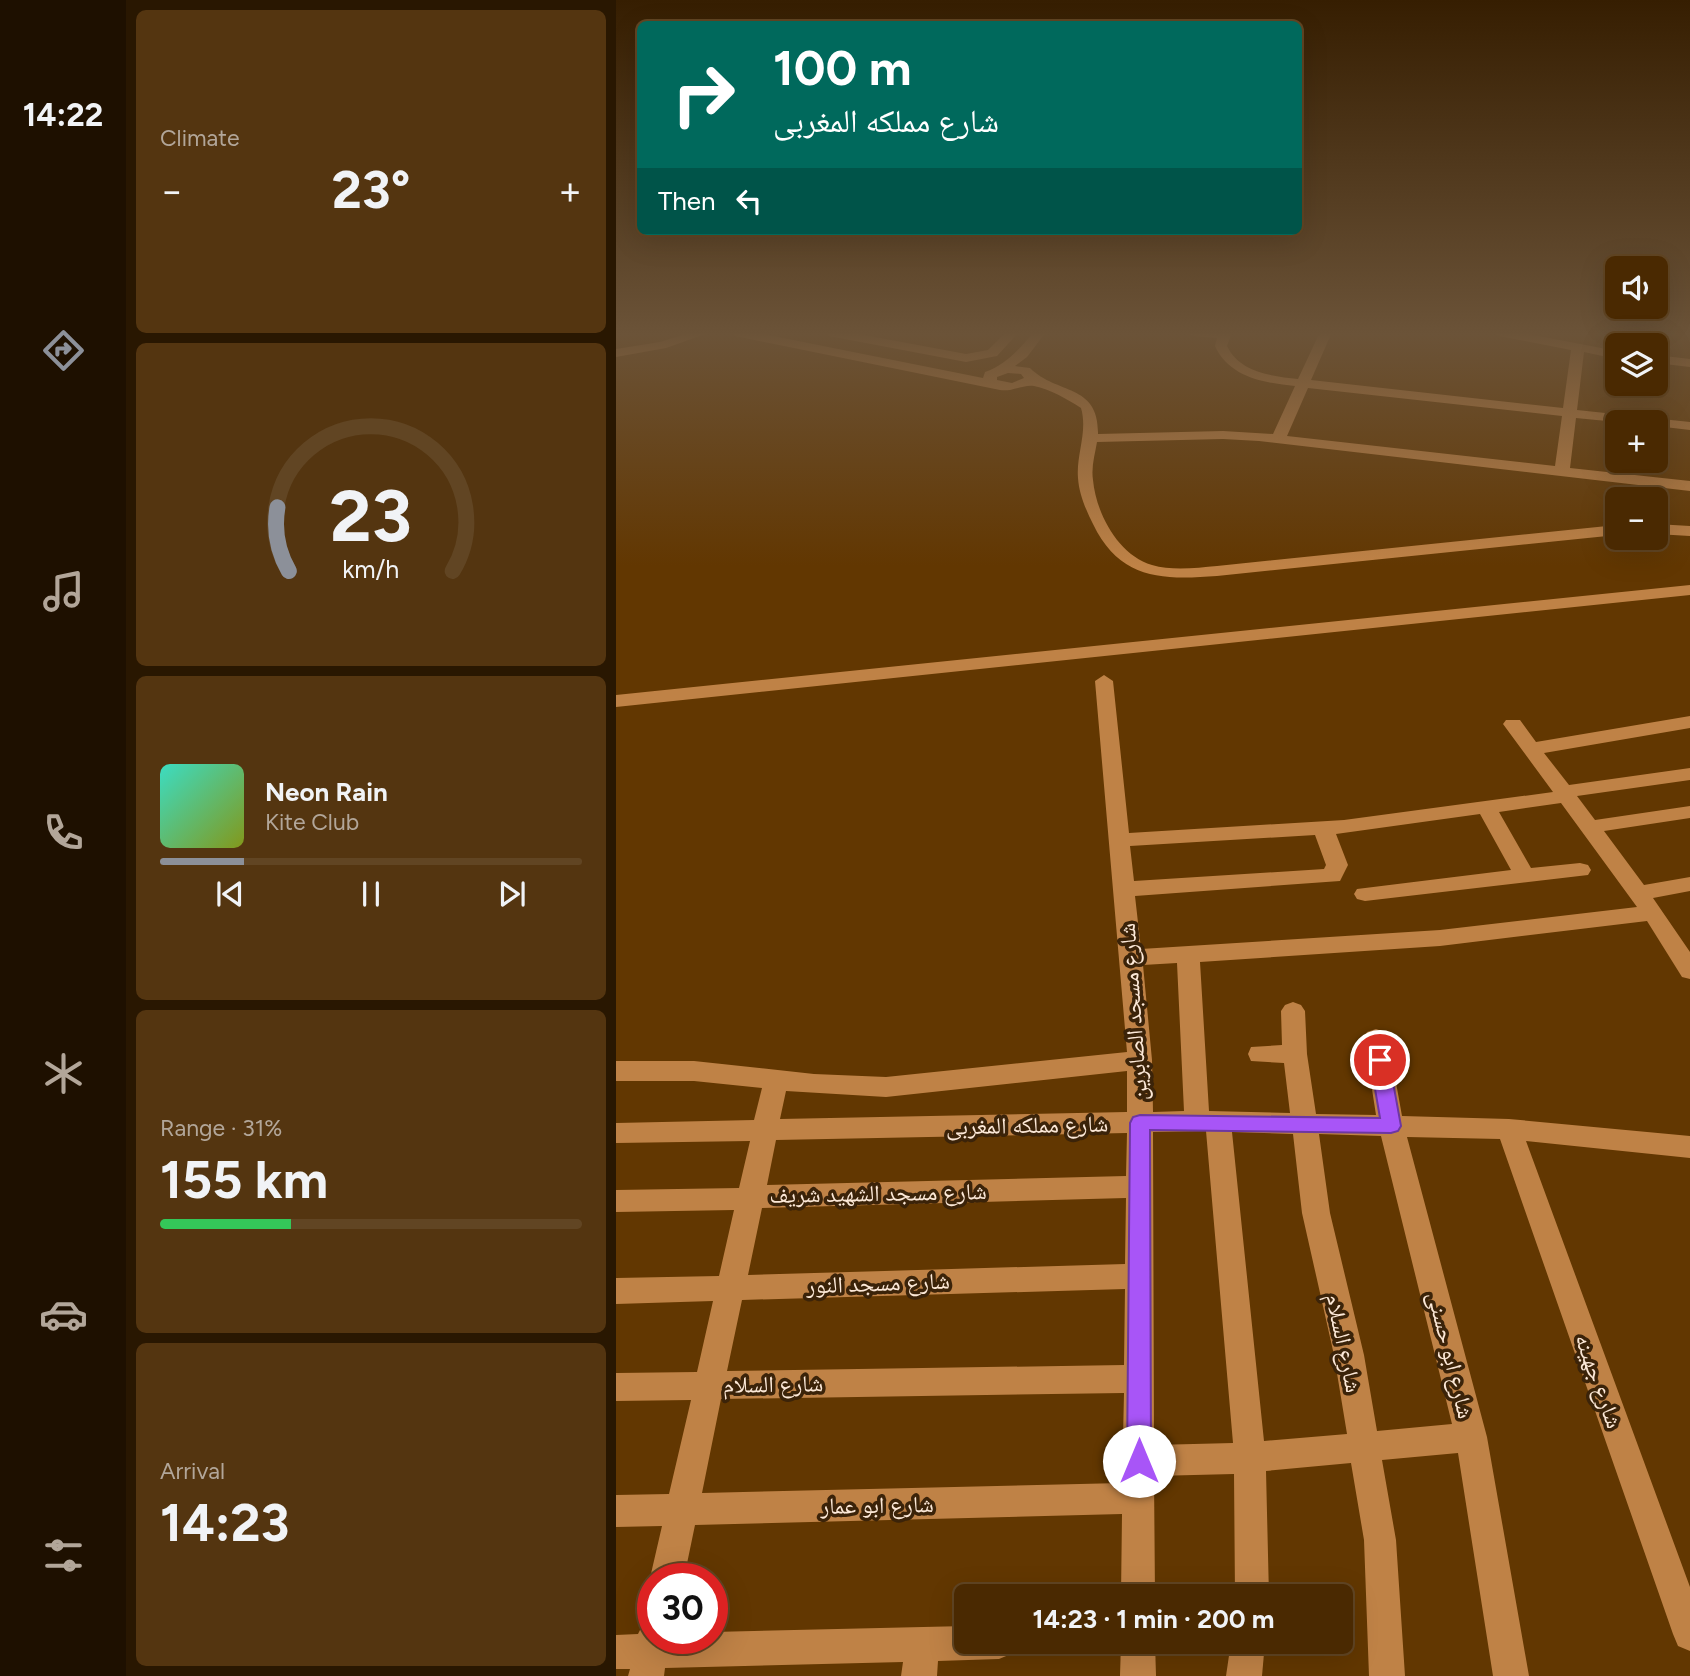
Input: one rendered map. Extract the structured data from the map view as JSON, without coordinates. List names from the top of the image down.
{
  "streets": {
    "street": [
      "شارع مسجد الصابرين",
      "شارع مملكه المغربى",
      "شارع مسجد الشهيد شريف",
      "شارع مسجد النور",
      "شارع السلام",
      "شارع ابو حسنى",
      "شارع جهينه",
      "شارع ابو عمار"
    ]
  },
  "crossings": [
    ["شارع مسجد الصابرين", "شارع مملكه المغربى"],
    ["شارع مسجد الصابرين", "شارع مسجد الشهيد شريف"],
    ["شارع مسجد الصابرين", "شارع مسجد النور"],
    ["شارع مسجد الصابرين", "شارع السلام"],
    ["شارع مسجد الصابرين", "شارع ابو عمار"],
    ["شارع مملكه المغربى", "شارع السلام"],
    ["شارع مملكه المغربى", "شارع ابو حسنى"],
    ["شارع مملكه المغربى", "شارع جهينه"]
  ],
  "page": {
    "tabs": "14:22",
    "tile": [
      "Climate",
      ["Range · 31%", "155 km"],
      ["Arrival", "14:23"]
    ],
    "turn": ["100 m", "شارع مملكه المغربى"],
    "heat": ["−", "23°", "+"],
    "then": "Then",
    "map_buttons": ["+", "−"],
    "song": ["Neon Rain", "Kite Club"],
    "limit": "30",
    "trip": "14:23 · 1 min · 200 m",
    "gauge": ["23", "km/h"]
  }
}
